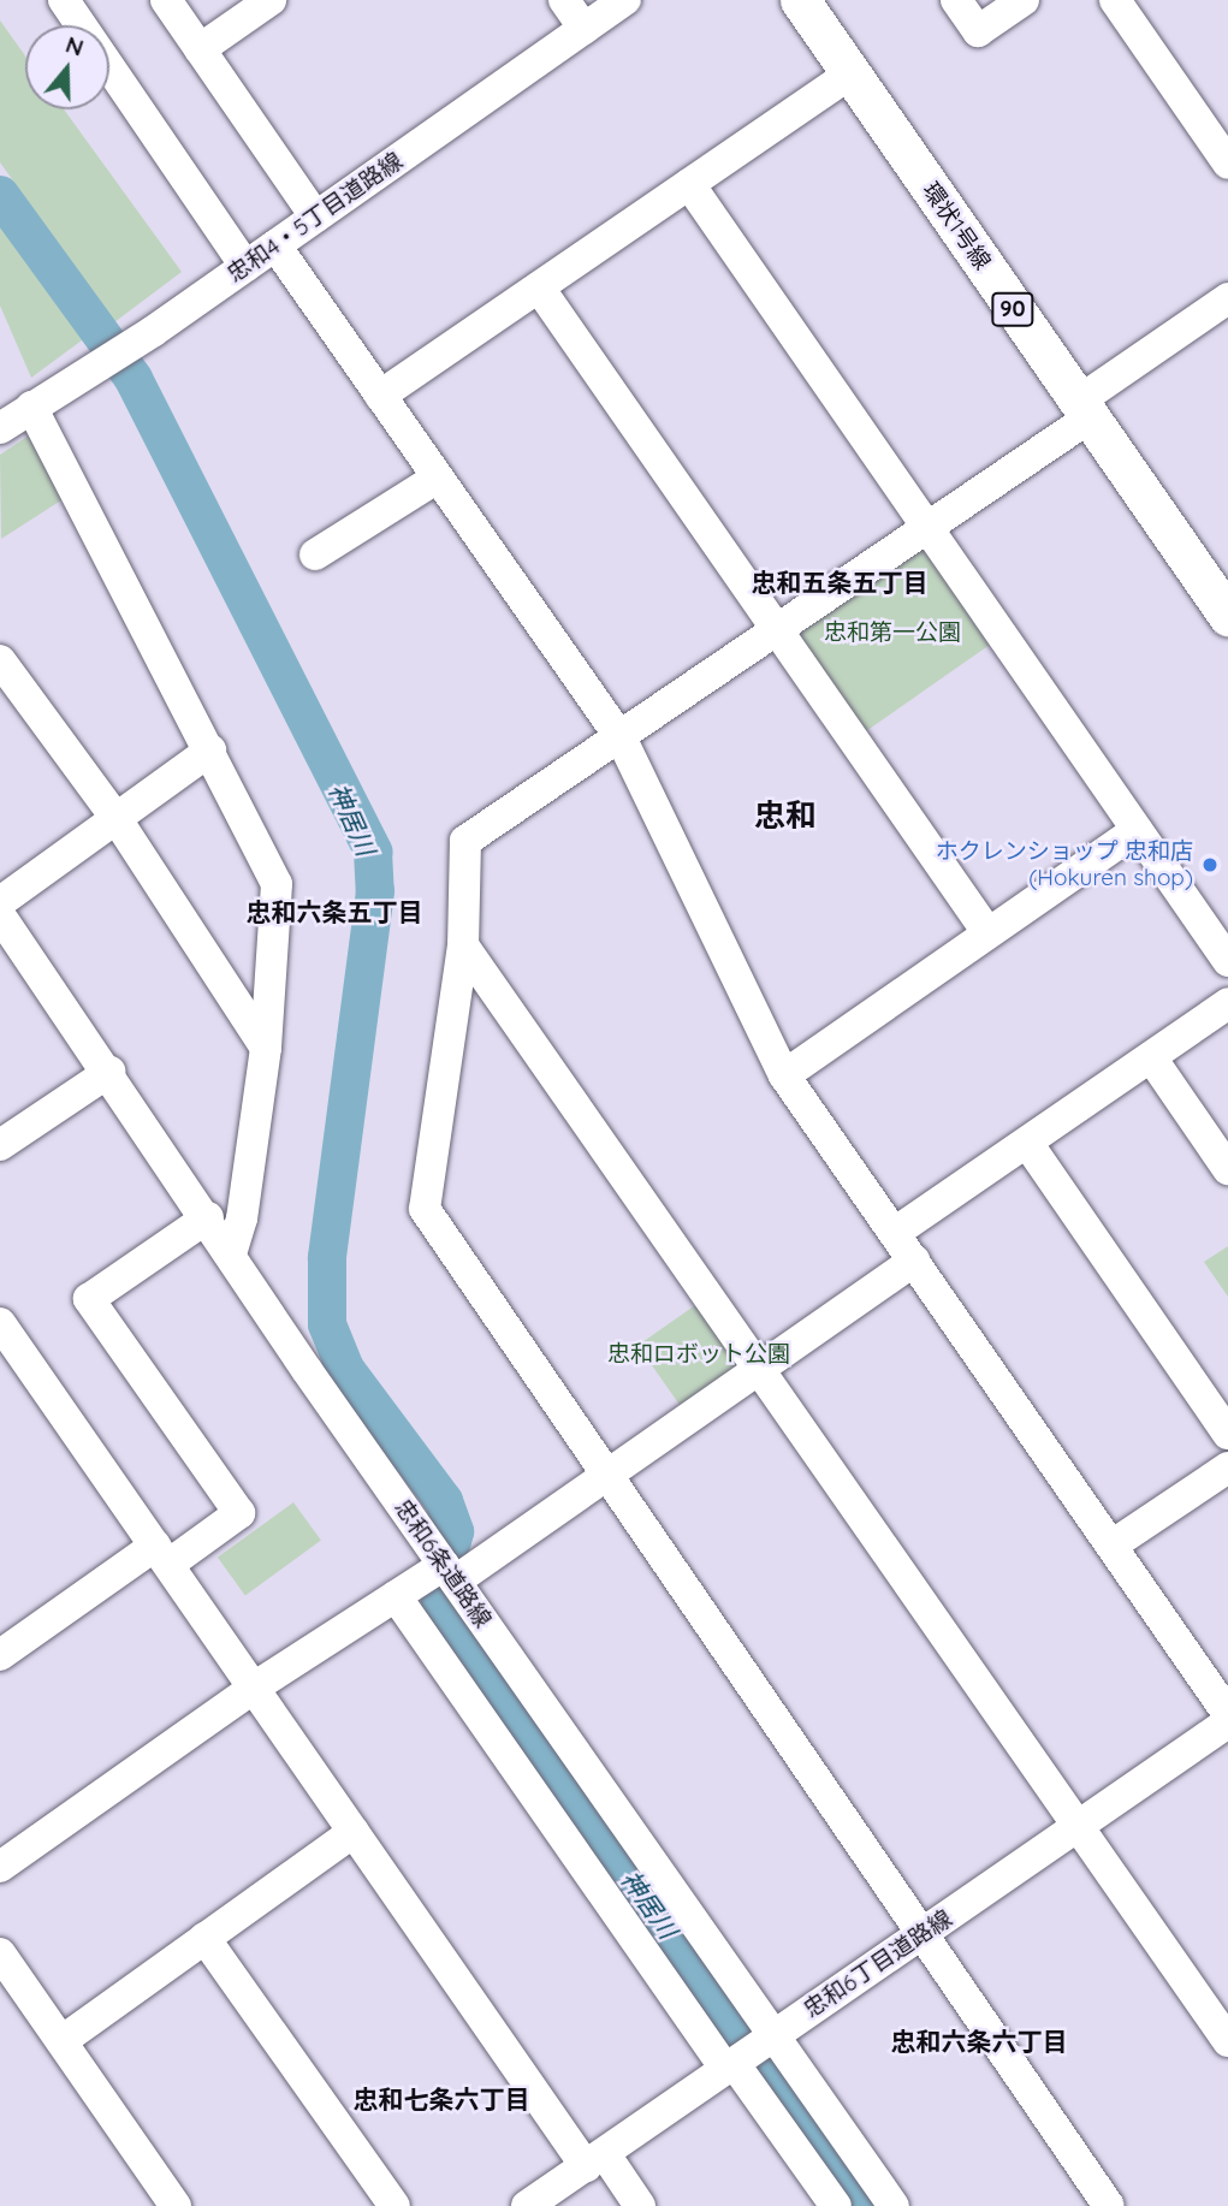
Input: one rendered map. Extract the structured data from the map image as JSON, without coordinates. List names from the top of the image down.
{
  "streets": {
    "main road": ["環状1号線", "90"],
    "street": ["忠和4・5丁目道路線", "忠和6条道路線", "忠和6丁目道路線"]
  },
  "crossings": [
    ["忠和6条道路線", "忠和6丁目道路線"]
  ],
  "districts": [
    "忠和五条五丁目",
    "忠和",
    "忠和六条五丁目",
    "忠和六条六丁目",
    "忠和七条六丁目"
  ],
  "water": ["神居川"],
  "parks": ["忠和第一公園", "忠和ロボット公園"],
  "places": ["ホクレンショップ 忠和店 (Hokuren shop)"],
  "north": "top"
}
